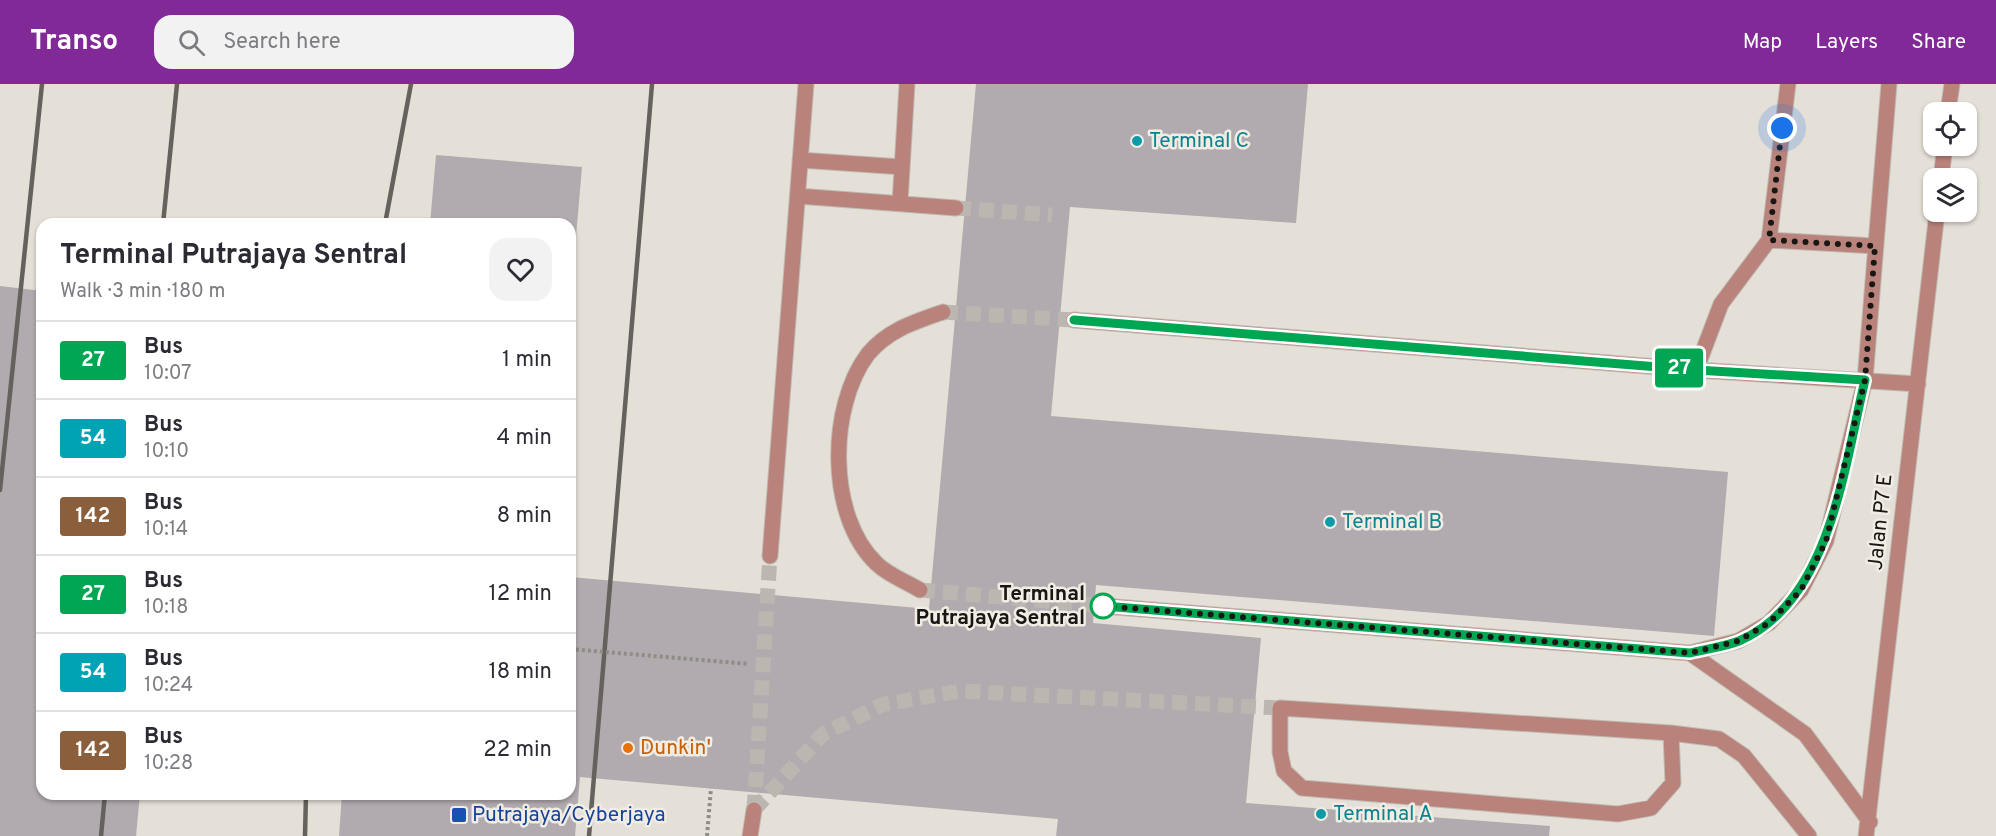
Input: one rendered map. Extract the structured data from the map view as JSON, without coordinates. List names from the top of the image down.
{
  "streets": {
    "street": ["Jalan P7 E"]
  },
  "places": {
    "other": [
      "Terminal C",
      "Terminal B",
      "Terminal Putrajaya Sentral",
      "Dunkin'",
      "Terminal A"
    ],
    "transit": ["Putrajaya/Cyberjaya"]
  },
  "lines": ["bus line 27"],
  "page": {
    "header": "Transo",
    "search": "Search here",
    "nav": ["Map", "Layers", "Share"],
    "on_map": "27",
    "heading": ["Terminal Putrajaya Sentral", "Walk · 3 min · 180 m"],
    "list": [
      {
        "mark": "27",
        "name": "Bus",
        "note": "10:07",
        "value": "1 min"
      },
      {
        "mark": "54",
        "name": "Bus",
        "note": "10:10",
        "value": "4 min"
      },
      {
        "mark": "142",
        "name": "Bus",
        "note": "10:14",
        "value": "8 min"
      },
      {
        "mark": "27",
        "name": "Bus",
        "note": "10:18",
        "value": "12 min"
      },
      {
        "mark": "54",
        "name": "Bus",
        "note": "10:24",
        "value": "18 min"
      },
      {
        "mark": "142",
        "name": "Bus",
        "note": "10:28",
        "value": "22 min"
      }
    ]
  }
}
